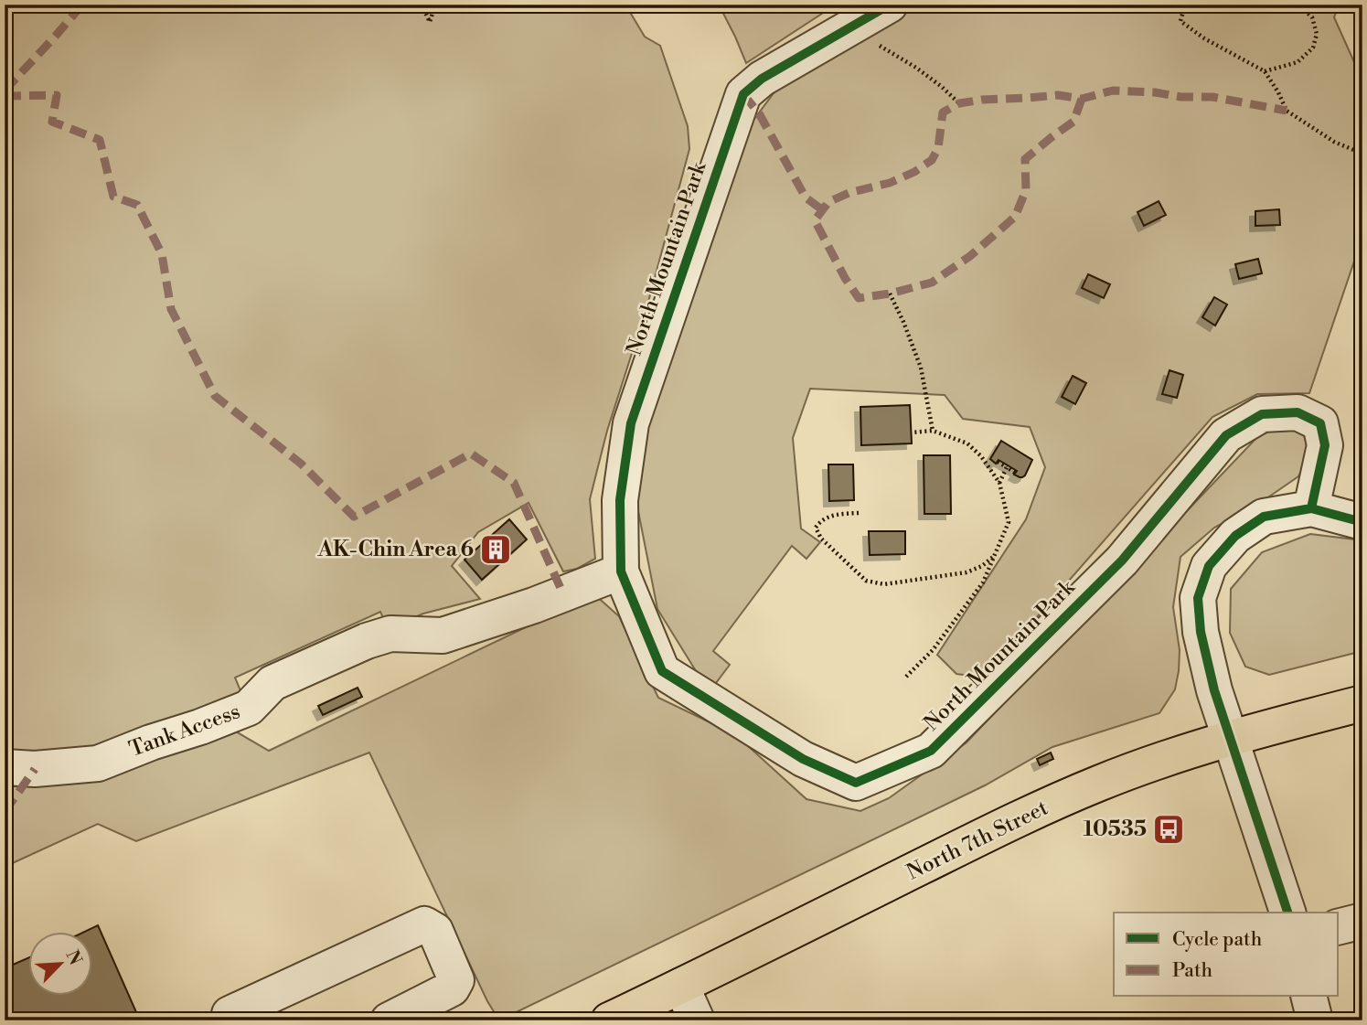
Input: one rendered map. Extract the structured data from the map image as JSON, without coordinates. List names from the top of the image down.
{
  "streets": {
    "main road": ["North 7th Street"],
    "street": ["North Mountain Park", "Tank Access"]
  },
  "crossings": [
    ["North Mountain Park", "Tank Access"]
  ],
  "places": {
    "building": ["AK-Chin Area 6"],
    "bus stop": ["10535"]
  },
  "legend": ["Cycle path", "Path"],
  "north": "top right"
}
